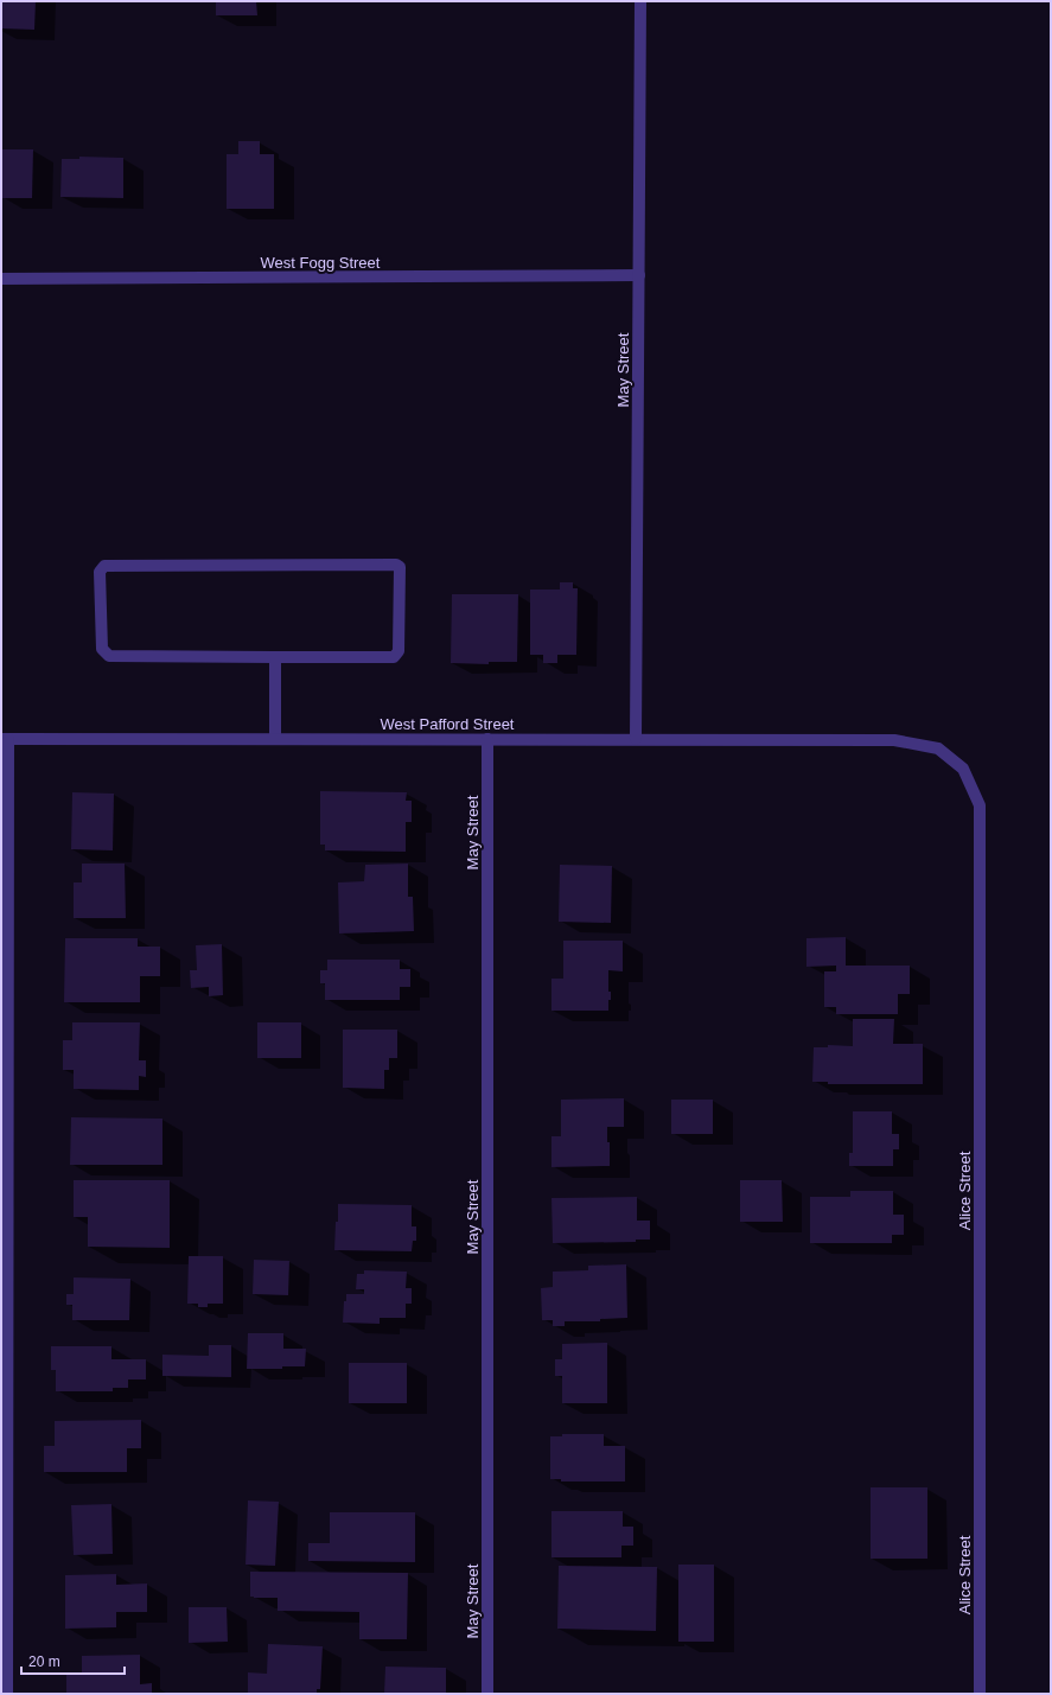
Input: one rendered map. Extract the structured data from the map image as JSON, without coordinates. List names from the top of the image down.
{
  "streets": {
    "street": [
      "West Fogg Street",
      "May Street",
      "West Pafford Street",
      "Alice Street"
    ]
  },
  "crossings": [
    ["West Fogg Street", "May Street"],
    ["May Street", "West Pafford Street"],
    ["West Pafford Street", "Alice Street"]
  ],
  "scale_bar": "20 m"
}
